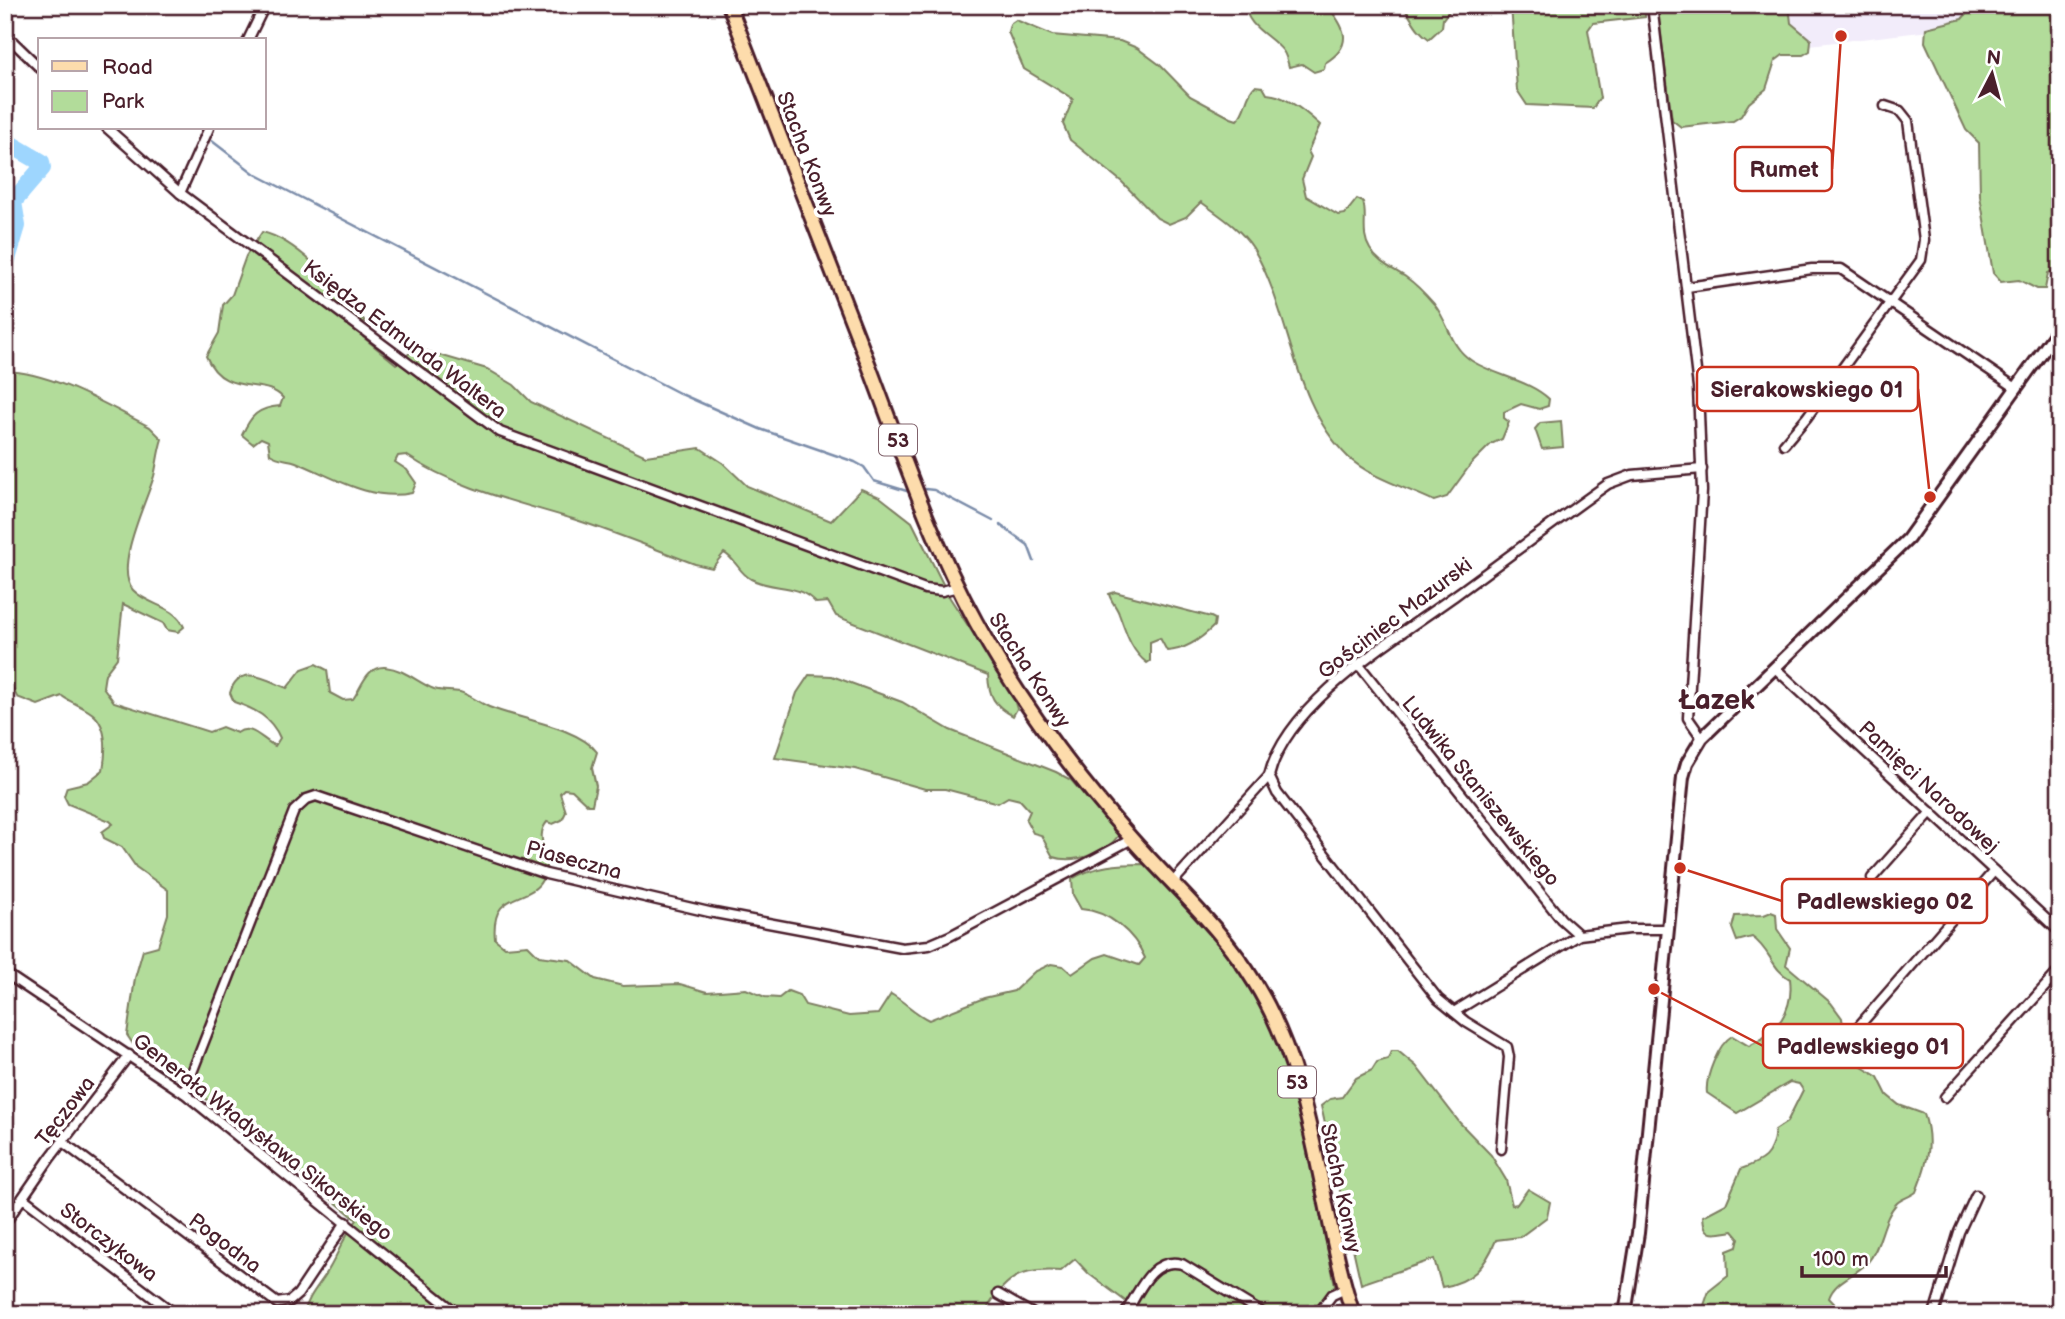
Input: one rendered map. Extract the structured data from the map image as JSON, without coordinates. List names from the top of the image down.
{
  "streets": {
    "main road": ["Stacha Konwy", "53"],
    "street": [
      "Księdza Edmunda Waltera",
      "Gościniec Mazurski",
      "Pamięci Narodowej",
      "Ludwika Staniszewskiego",
      "Piaseczna",
      "Tęczowa",
      "Generała Władysława Sikorskiego",
      "Storczykowa",
      "Pogodna"
    ]
  },
  "crossings": [
    ["Stacha Konwy", "Księdza Edmunda Waltera"],
    ["Stacha Konwy", "Gościniec Mazurski"],
    ["Stacha Konwy", "Piaseczna"],
    ["Gościniec Mazurski", "Ludwika Staniszewskiego"],
    ["Piaseczna", "Generała Władysława Sikorskiego"],
    ["Tęczowa", "Generała Władysława Sikorskiego"],
    ["Tęczowa", "Storczykowa"],
    ["Tęczowa", "Pogodna"],
    ["Generała Władysława Sikorskiego", "Pogodna"]
  ],
  "districts": ["Łazek"],
  "places": [
    "Rumet",
    "Sierakowskiego 01",
    "Padlewskiego 02",
    "Padlewskiego 01"
  ],
  "legend": ["Road", "Park"],
  "scale_bar": "100 m",
  "north": "top"
}
